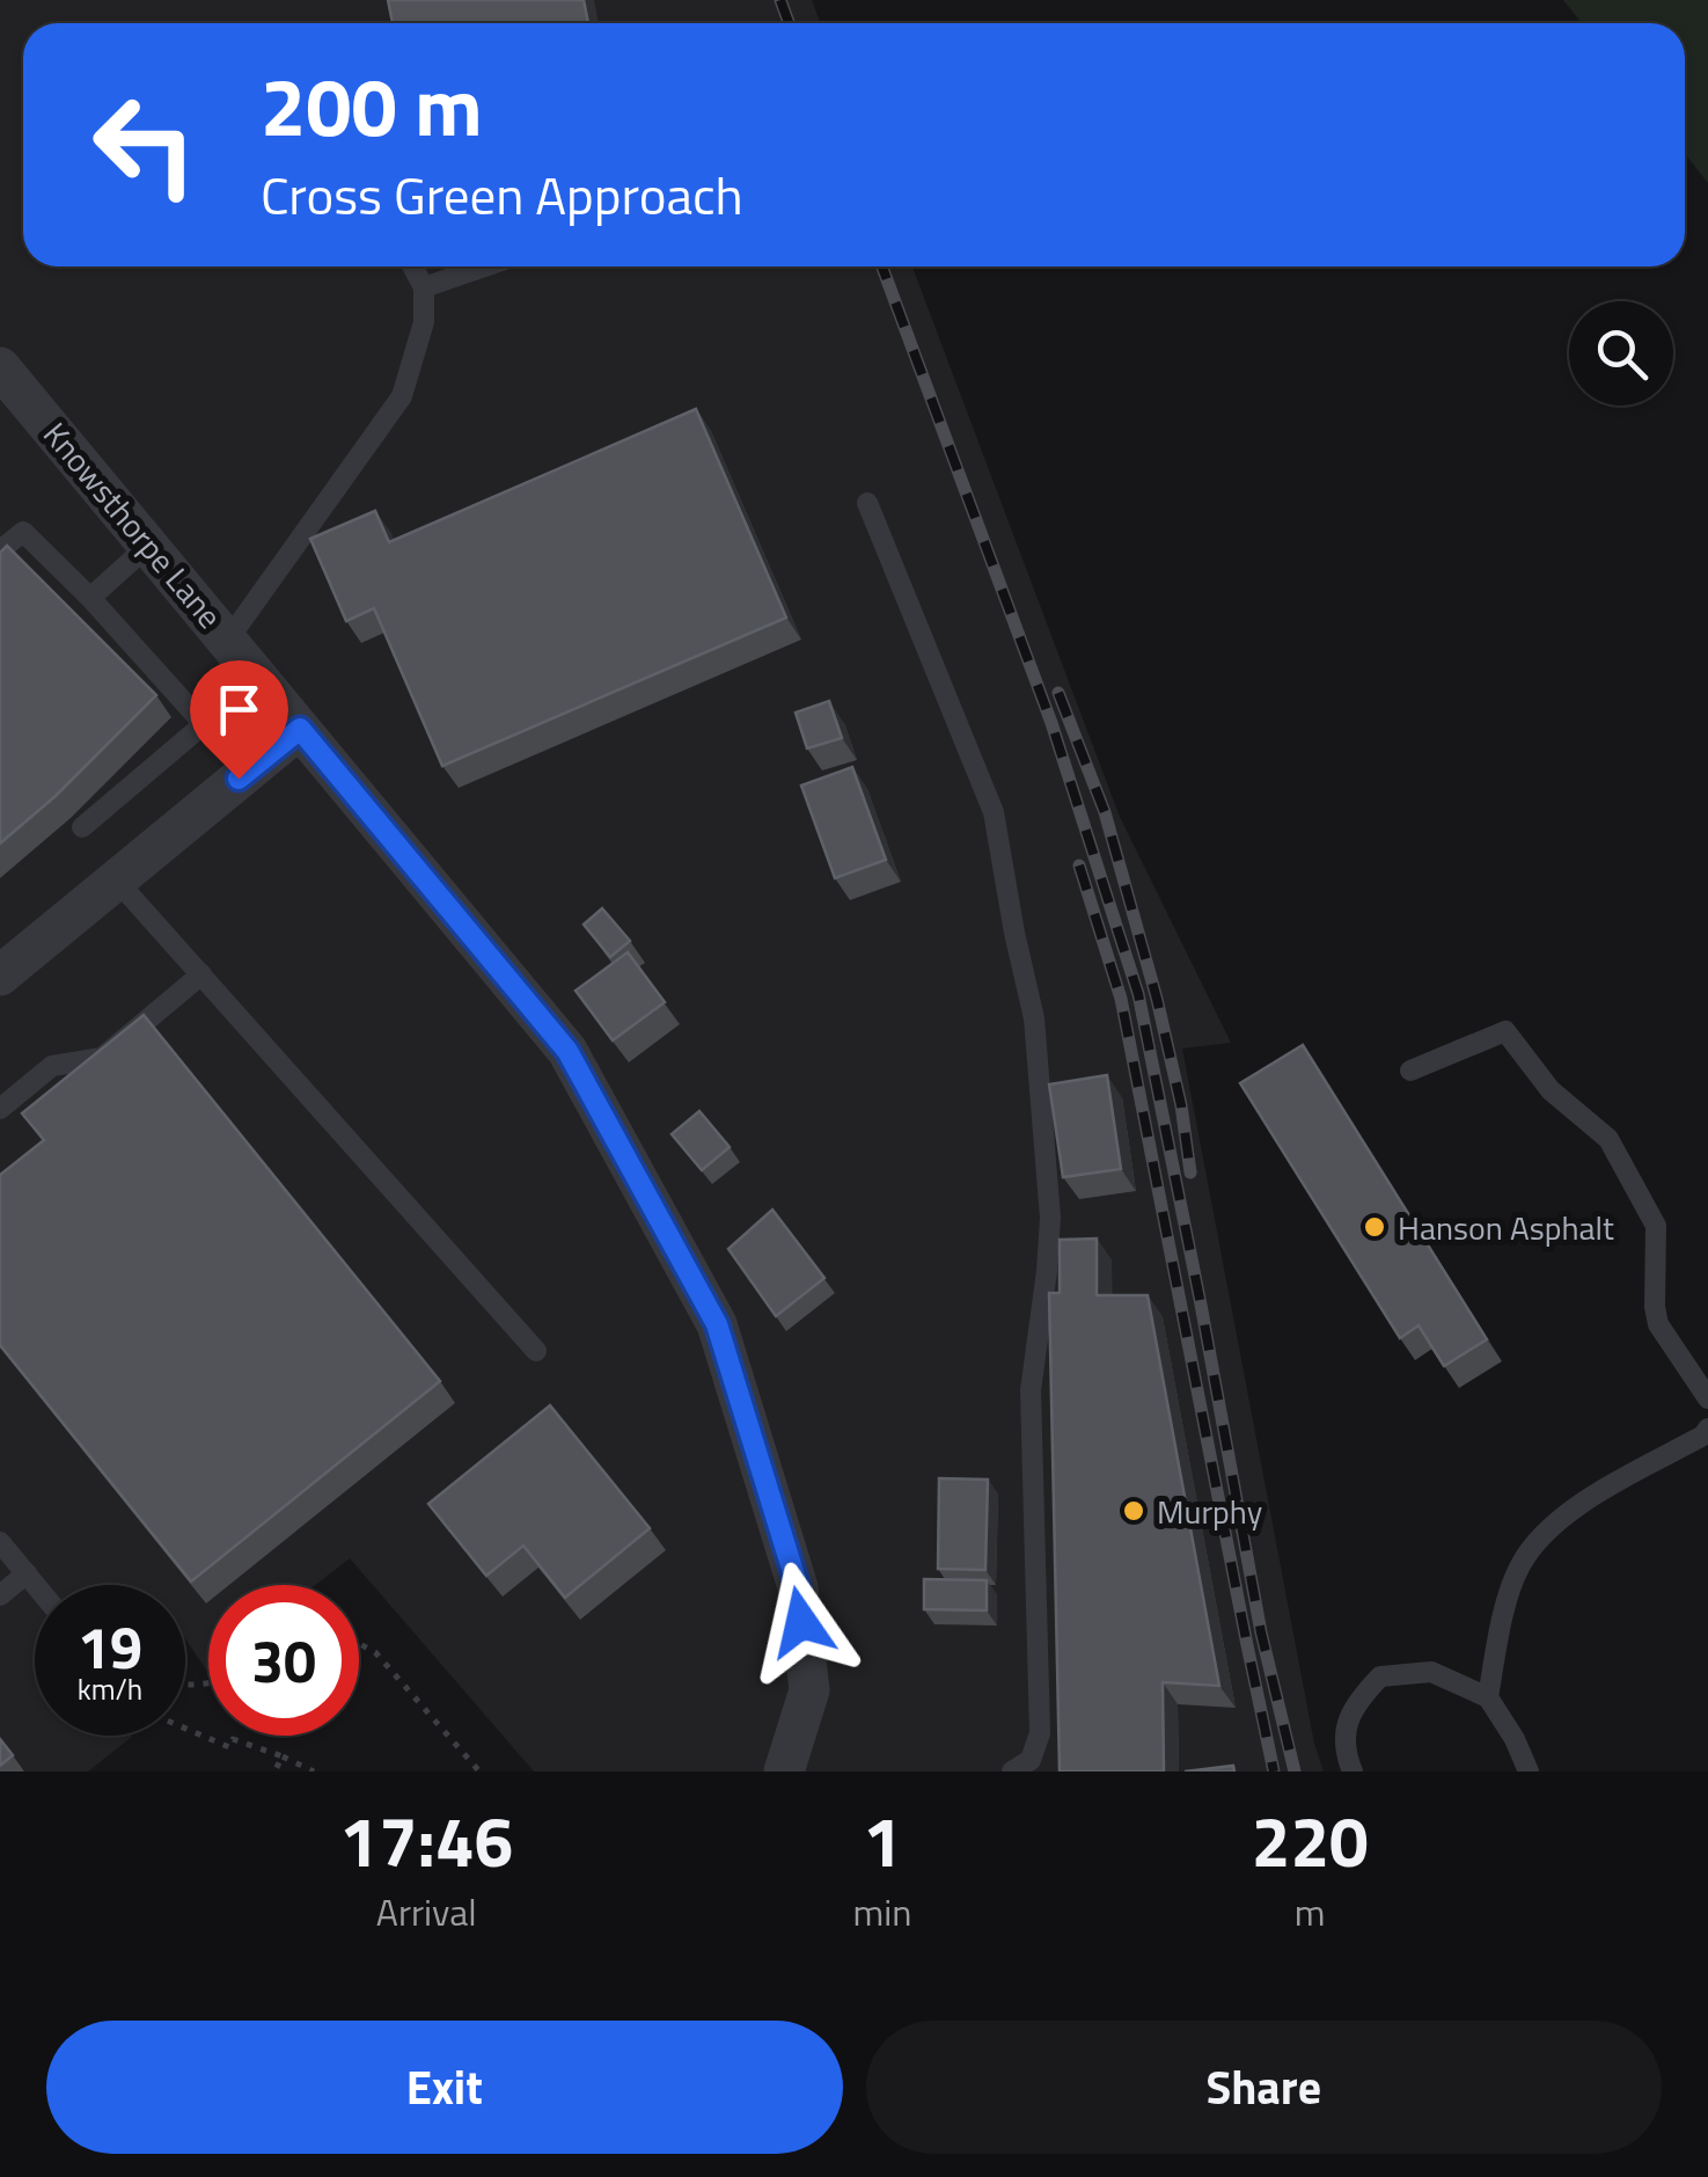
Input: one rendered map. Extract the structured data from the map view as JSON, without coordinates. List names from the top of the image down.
{
  "streets": {
    "street": ["Knowsthorpe Lane"]
  },
  "places": ["Hanson Asphalt", "Murphy"],
  "page": {
    "turn": ["200 m", "Cross Green Approach"],
    "speed": "19 km/h",
    "limit": "30",
    "eta": [
      "17:46",
      "Arrival",
      "1",
      "min",
      "220",
      "m"
    ],
    "buttons": ["Exit", "Share"]
  }
}
